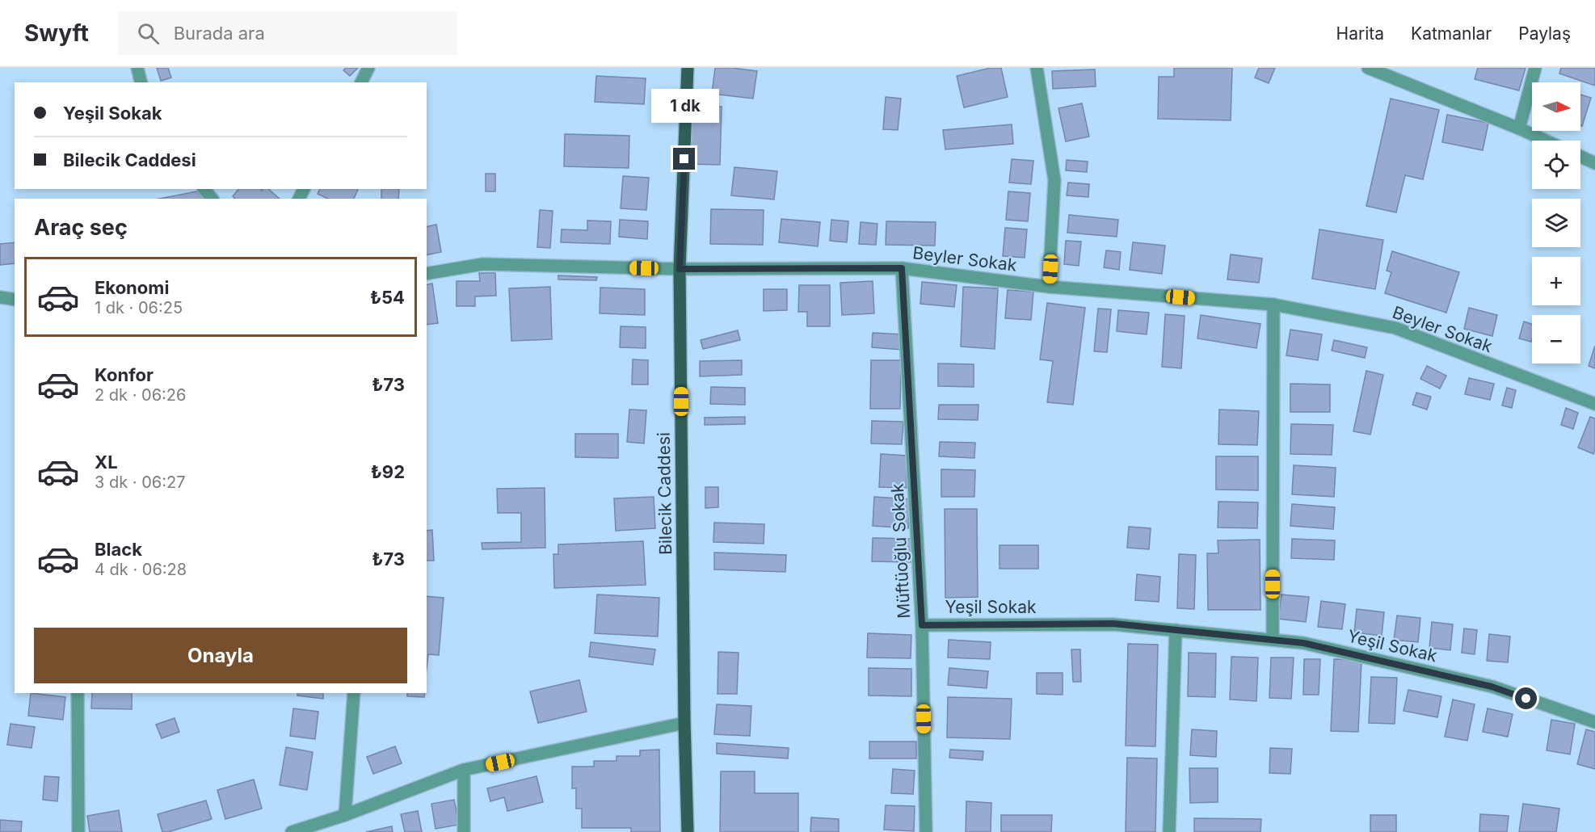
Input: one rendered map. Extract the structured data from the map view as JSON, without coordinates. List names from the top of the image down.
{
  "streets": {
    "main road": ["Bilecik Caddesi"],
    "street": ["Beyler Sokak", "Müftüoğlu Sokak", "Yeşil Sokak"]
  },
  "crossings": [
    ["Beyler Sokak", "Bilecik Caddesi"],
    ["Beyler Sokak", "Müftüoğlu Sokak"],
    ["Müftüoğlu Sokak", "Yeşil Sokak"]
  ],
  "north": "right",
  "page": {
    "header": "Swyft",
    "search": "Burada ara",
    "nav": ["Harita", "Katmanlar", "Paylaş"],
    "map_buttons": ["+", "−"],
    "banner": ["Yeşil Sokak", "Bilecik Caddesi"],
    "bubble": "1 dk",
    "heading": "Araç seç",
    "list": [
      {
        "name": "Ekonomi",
        "note": "1 dk · 06:25",
        "value": "₺54"
      },
      {
        "name": "Konfor",
        "note": "2 dk · 06:26",
        "value": "₺73"
      },
      {
        "name": "XL",
        "note": "3 dk · 06:27",
        "value": "₺92"
      },
      {
        "name": "Black",
        "note": "4 dk · 06:28",
        "value": "₺73"
      }
    ],
    "buttons": "Onayla"
  }
}
